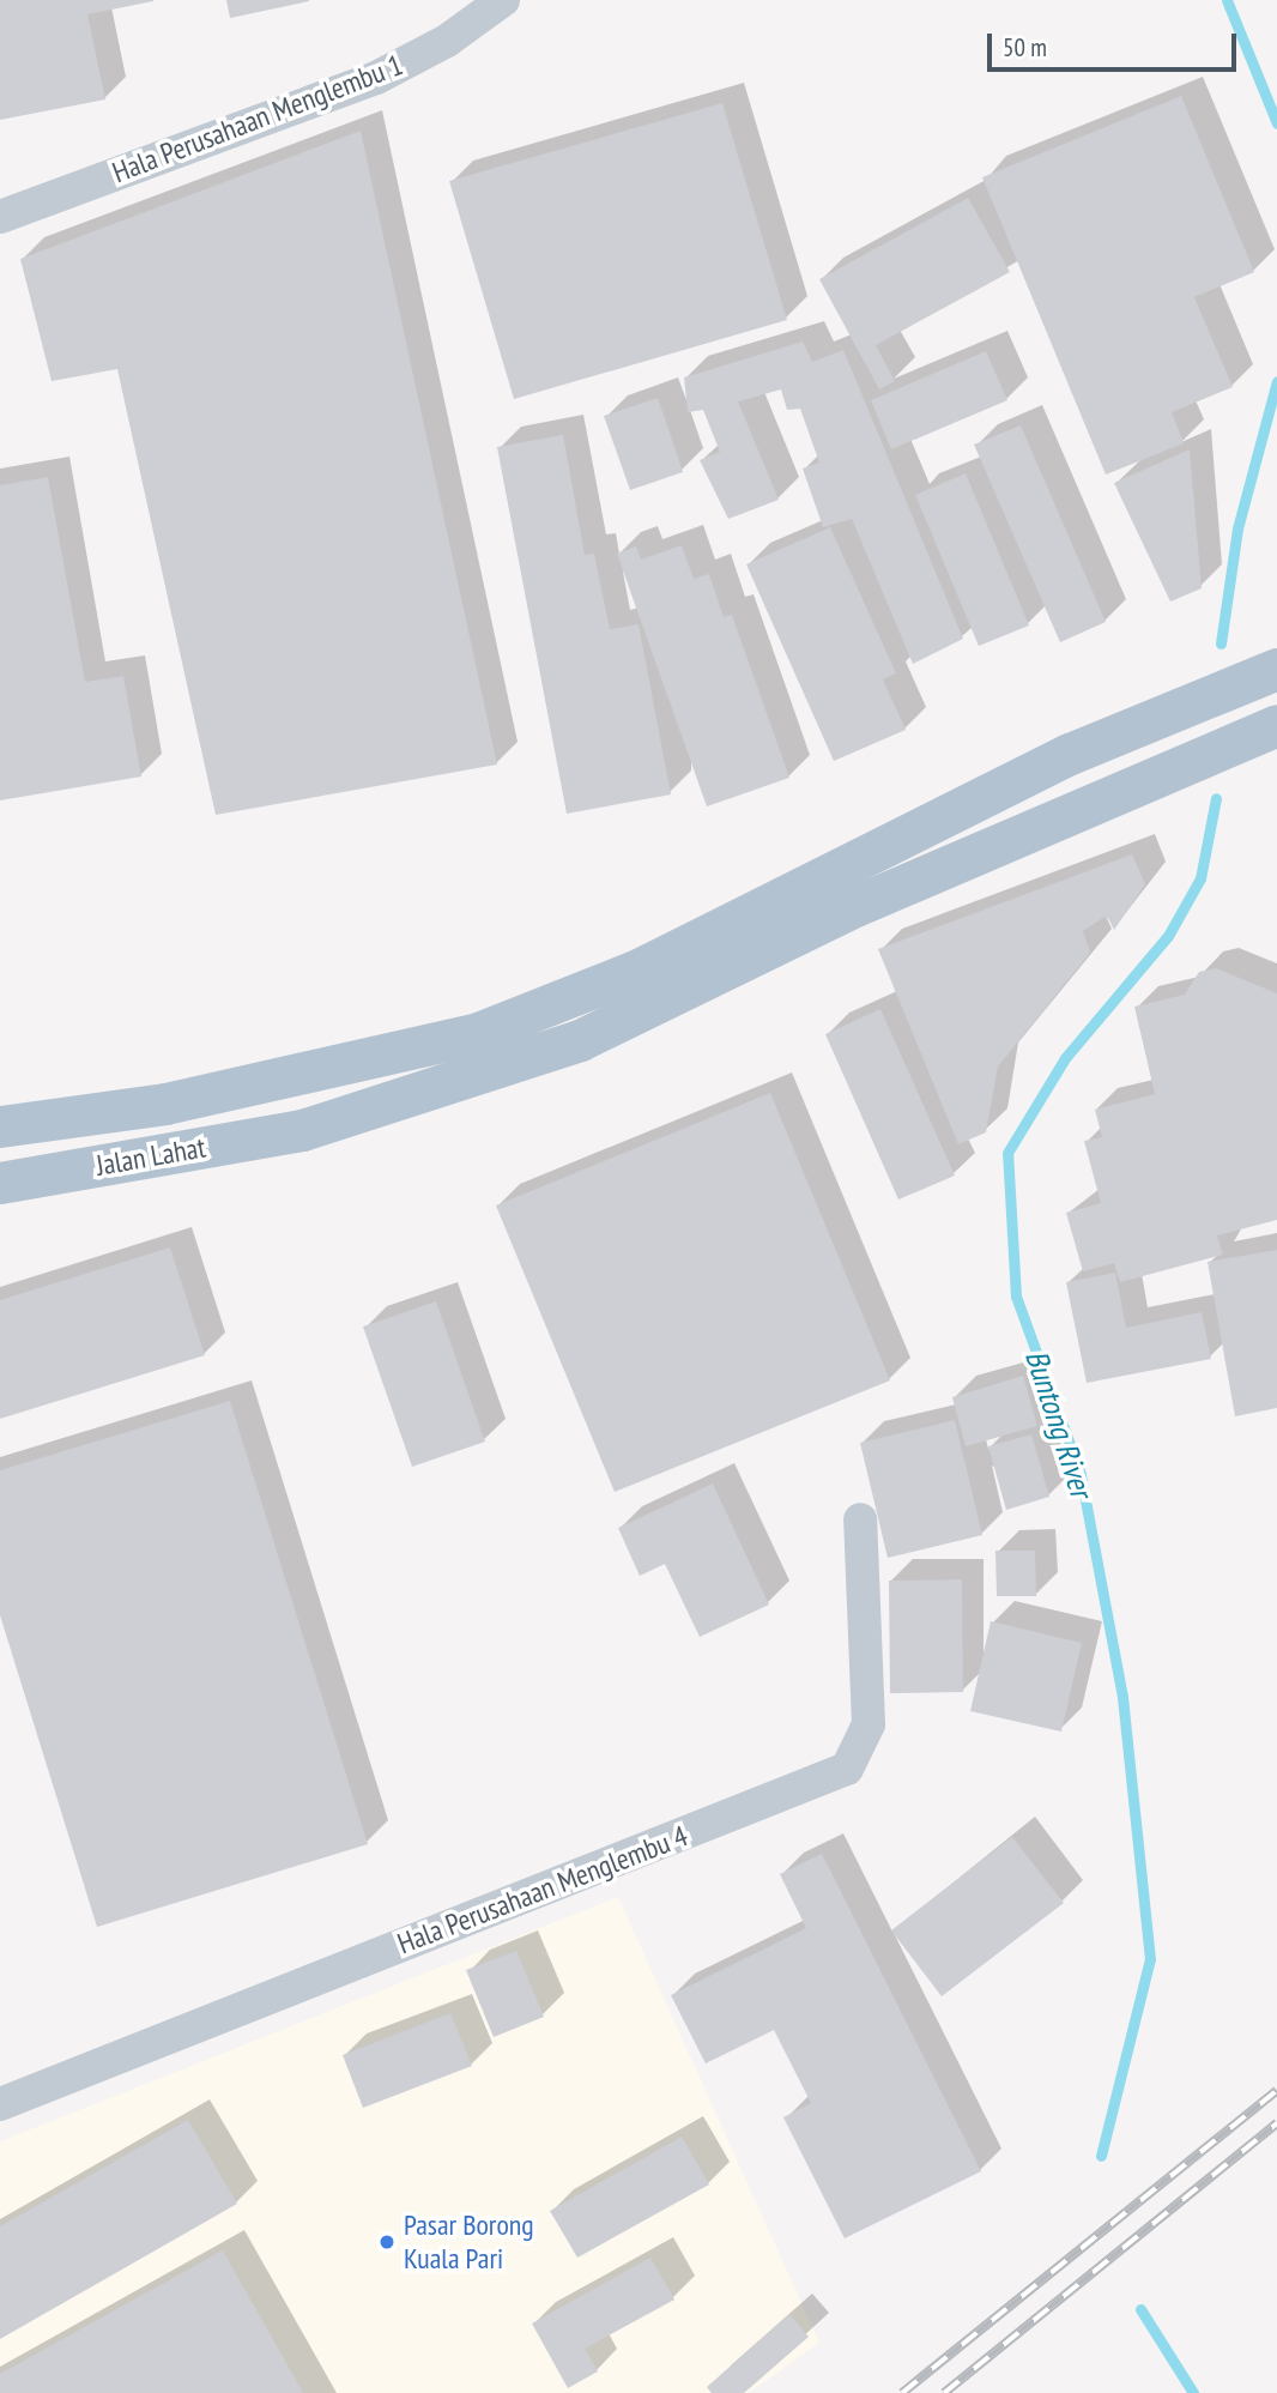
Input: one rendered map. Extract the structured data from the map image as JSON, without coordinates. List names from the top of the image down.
{
  "streets": {
    "main road": ["Jalan Lahat"],
    "street": ["Hala Perusahaan Menglembu 1", "Hala Perusahaan Menglembu 4"]
  },
  "water": ["Buntong River"],
  "places": ["Pasar Borong Kuala Pari"],
  "scale_bar": "50 m"
}
